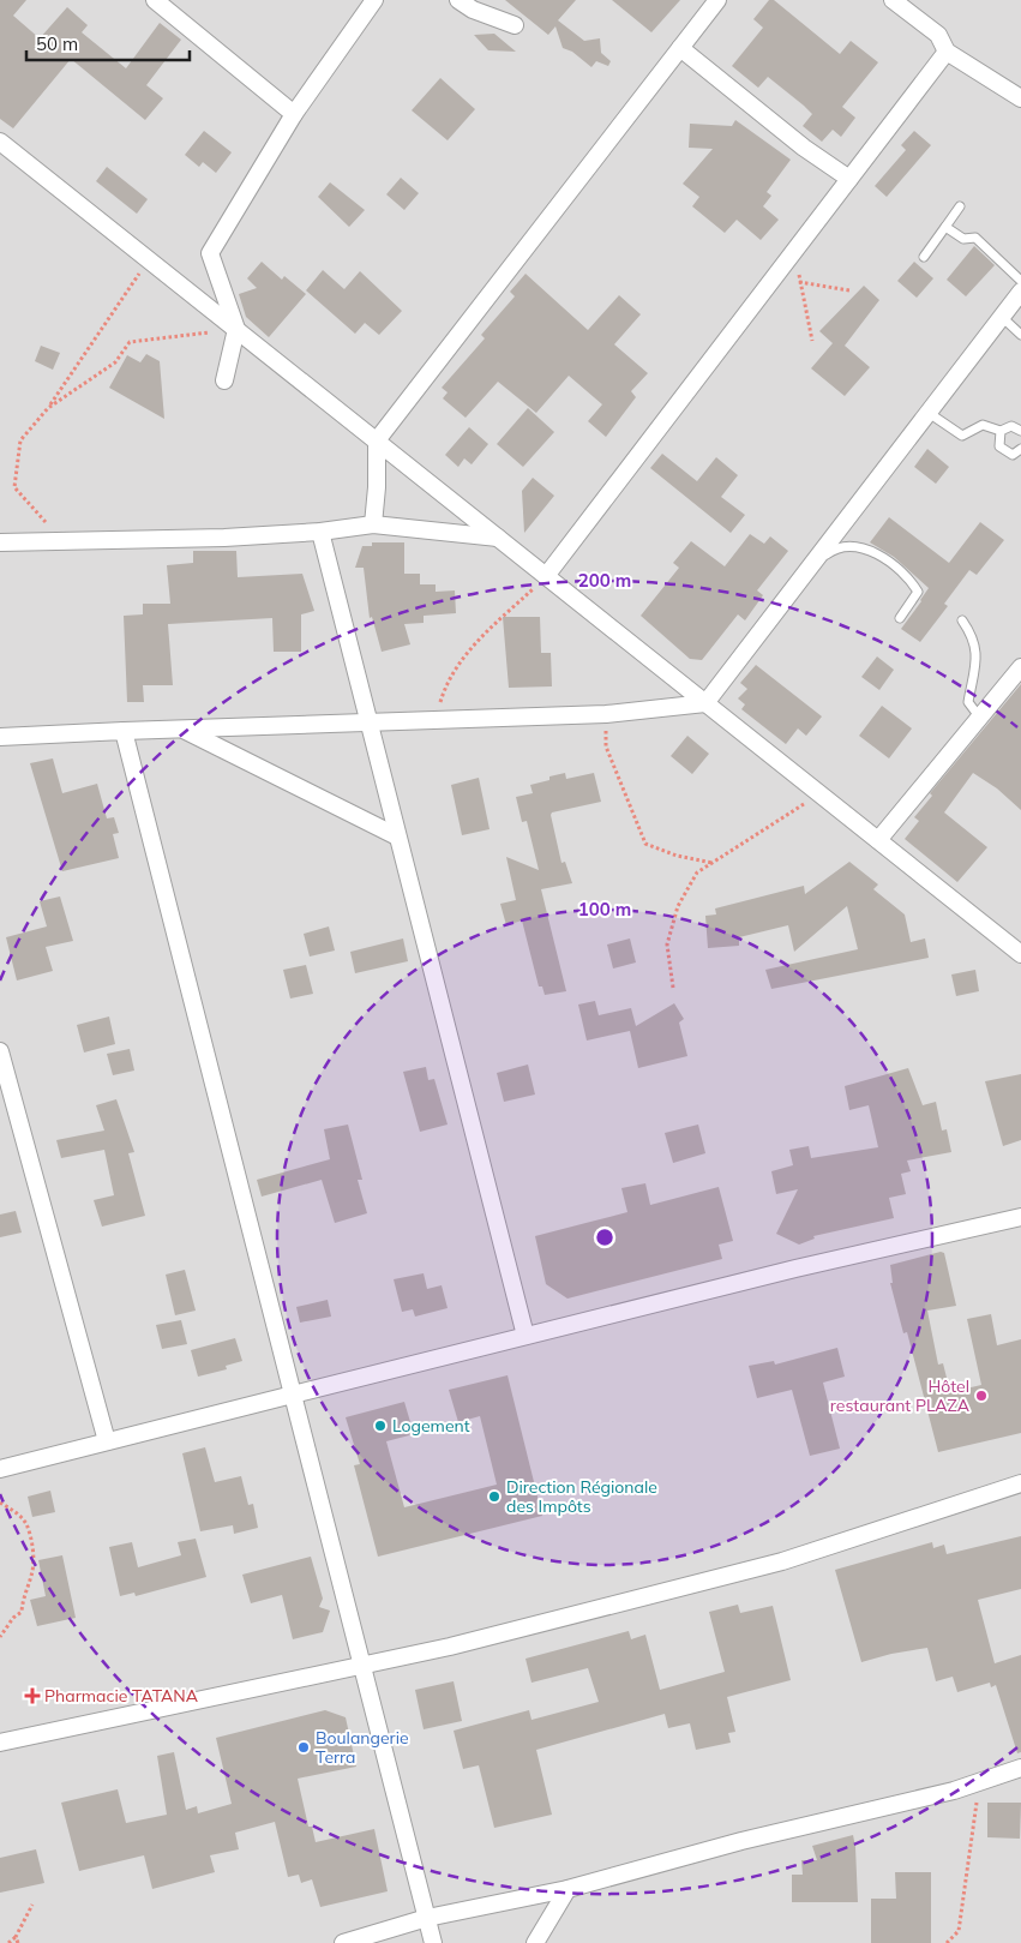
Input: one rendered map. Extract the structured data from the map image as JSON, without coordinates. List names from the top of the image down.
{
  "places": {
    "other": [
      "Hôtel restaurant PLAZA",
      "Logement",
      "Direction Régionale des Impôts",
      "Boulangerie Terra"
    ],
    "health": ["Pharmacie TATANA"]
  },
  "scale_bar": "50 m",
  "rings": ["200 m", "100 m"]
}
